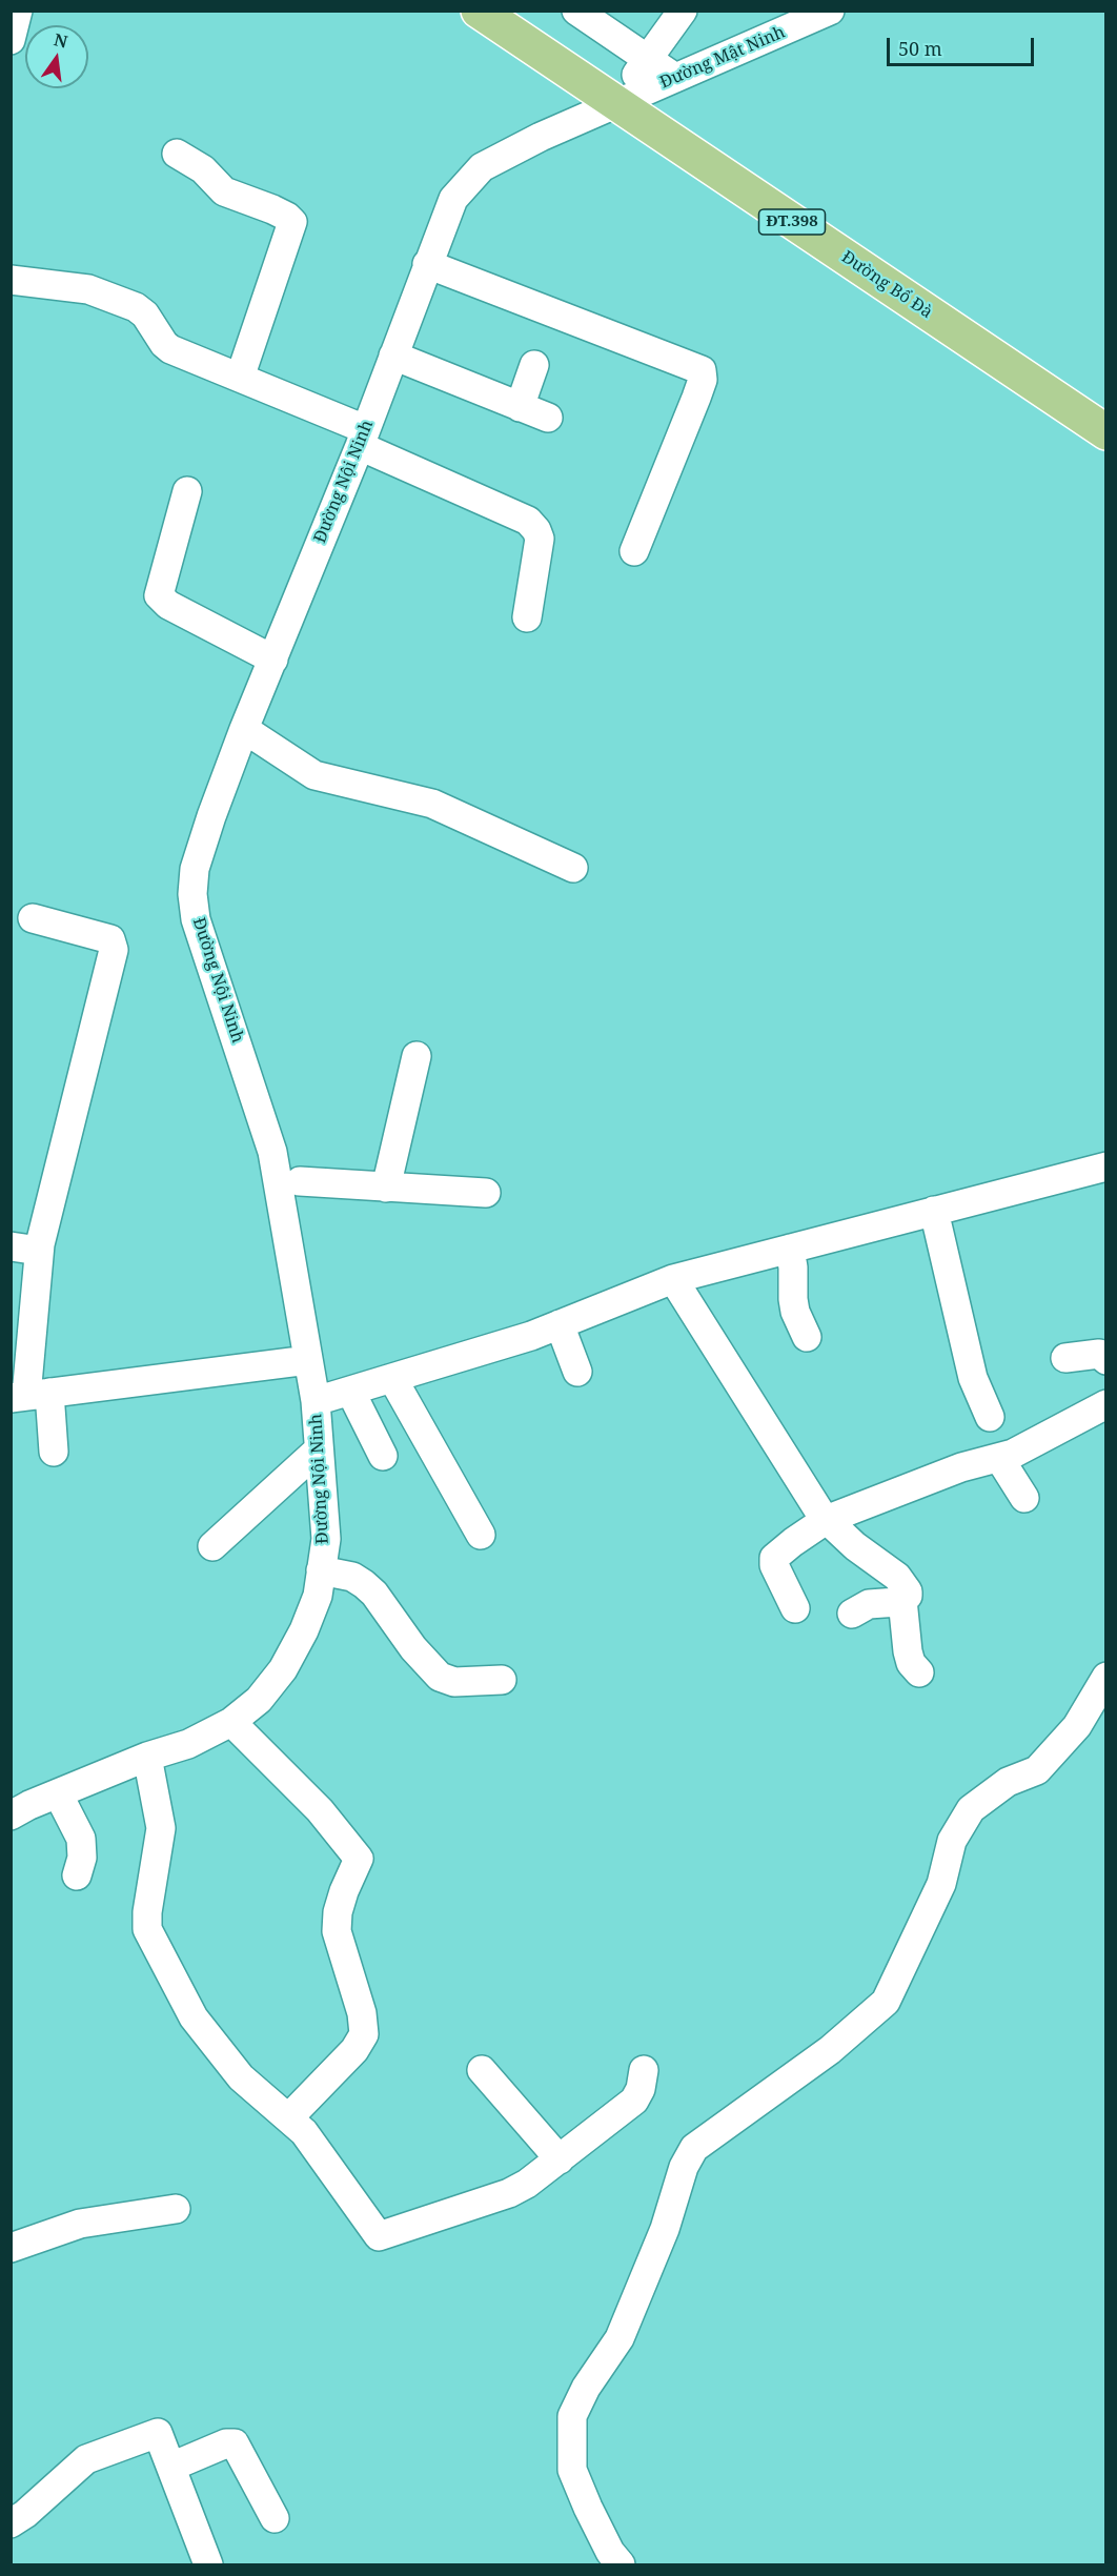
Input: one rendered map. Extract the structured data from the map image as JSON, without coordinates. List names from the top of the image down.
{
  "streets": {
    "main road": ["ĐT.398", "Đường Bổ Đà"],
    "street": ["Đường Mật Ninh", "Đường Nội Ninh"]
  },
  "crossings": [
    ["Đường Mật Ninh", "Đường Bổ Đà"],
    ["Đường Mật Ninh", "Đường Nội Ninh"],
    ["Đường Bổ Đà", "Đường Nội Ninh"]
  ],
  "scale_bar": "50 m",
  "north": "top"
}
